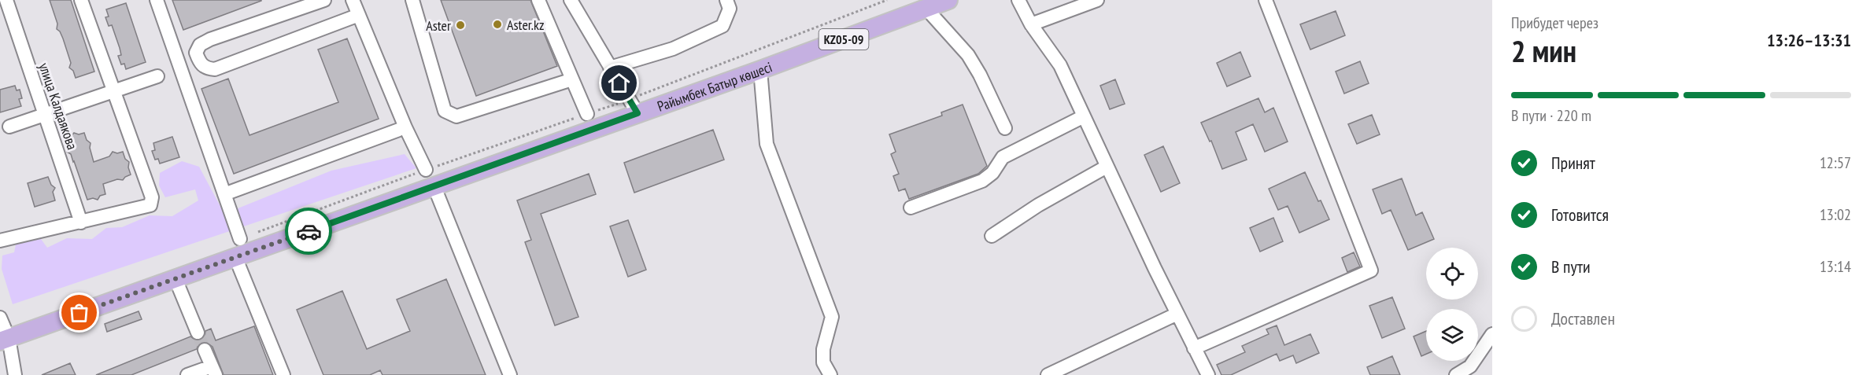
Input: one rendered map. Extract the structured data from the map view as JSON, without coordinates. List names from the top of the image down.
{
  "streets": {
    "main road": ["KZ05-09", "Райымбек Батыр көшесі"],
    "street": ["улица Калдаякова"]
  },
  "places": ["Aster.kz", "Aster"],
  "page": {
    "heading": ["2 мин", "Прибудет через", "13:26–13:31"],
    "bar": "В пути · 220 m",
    "list": [
      ["Принят", "12:57"],
      ["Готовится", "13:02"],
      ["В пути", "13:14"],
      "Доставлен"
    ]
  }
}
